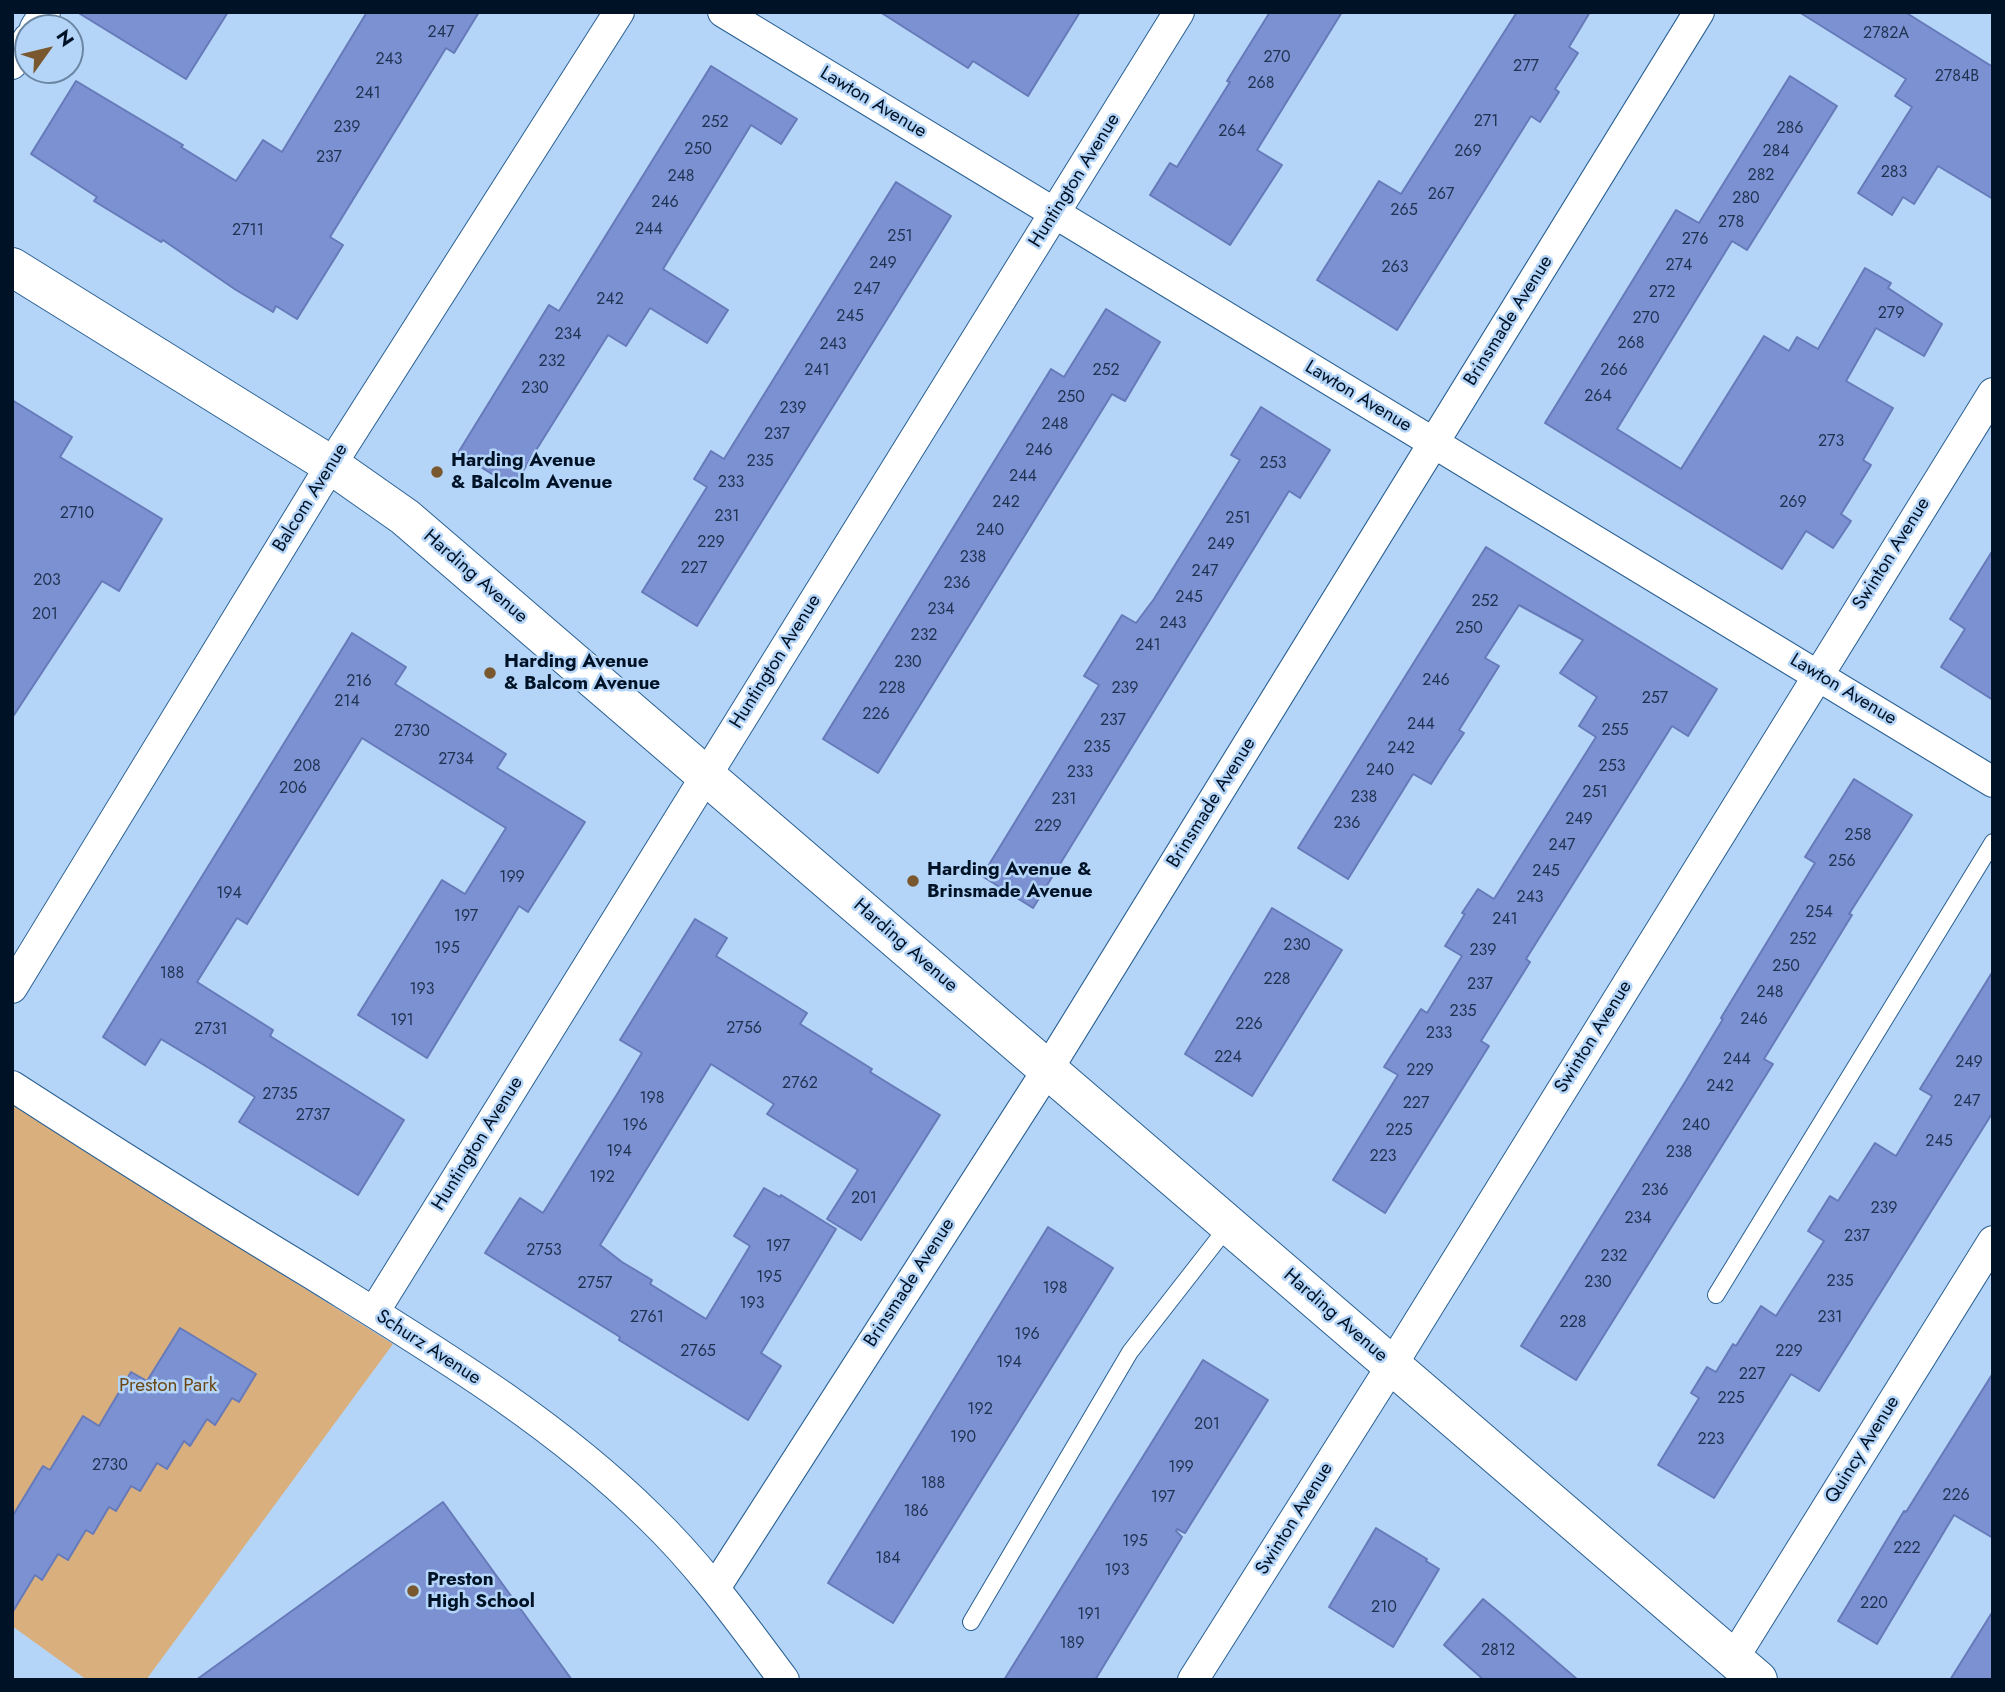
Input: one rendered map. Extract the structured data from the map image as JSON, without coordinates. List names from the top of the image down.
{
  "streets": {
    "street": [
      "Lawton Avenue",
      "Huntington Avenue",
      "Brinsmade Avenue",
      "Balcom Avenue",
      "Swinton Avenue",
      "Harding Avenue",
      "Schurz Avenue",
      "Quincy Avenue"
    ]
  },
  "crossings": [
    ["Lawton Avenue", "Huntington Avenue"],
    ["Lawton Avenue", "Brinsmade Avenue"],
    ["Lawton Avenue", "Swinton Avenue"],
    ["Huntington Avenue", "Harding Avenue"],
    ["Huntington Avenue", "Schurz Avenue"],
    ["Brinsmade Avenue", "Harding Avenue"],
    ["Brinsmade Avenue", "Schurz Avenue"],
    ["Balcom Avenue", "Harding Avenue"],
    ["Swinton Avenue", "Harding Avenue"],
    ["Harding Avenue", "Quincy Avenue"]
  ],
  "parks": ["Preston Park"],
  "places": [
    "Harding Avenue & Balcolm Avenue",
    "Harding Avenue & Balcom Avenue",
    "Harding Avenue & Brinsmade Avenue",
    "Preston High School"
  ],
  "house_numbers": [
    "247",
    "2782A",
    "270",
    "243",
    "277",
    "2784B",
    "268",
    "241",
    "271",
    "252",
    "239",
    "286",
    "264",
    "250",
    "269",
    "284",
    "237",
    "283",
    "282",
    "248",
    "267",
    "280",
    "246",
    "265",
    "278",
    "244",
    "2711",
    "251",
    "276",
    "249",
    "274",
    "263",
    "247",
    "272",
    "242",
    "279",
    "245",
    "270",
    "234",
    "268",
    "243",
    "232",
    "241",
    "252",
    "266",
    "230",
    "264",
    "250",
    "239",
    "248",
    "237",
    "273",
    "246",
    "235",
    "253",
    "244",
    "233",
    "242",
    "269",
    "2710",
    "231",
    "251",
    "240",
    "229",
    "249",
    "238",
    "227",
    "247",
    "203",
    "236",
    "245",
    "252",
    "234",
    "201",
    "243",
    "250",
    "232",
    "241",
    "230",
    "246",
    "216",
    "228",
    "239",
    "257",
    "214",
    "226",
    "237",
    "244",
    "255",
    "2730",
    "235",
    "242",
    "2734",
    "208",
    "253",
    "240",
    "233",
    "206",
    "251",
    "238",
    "231",
    "249",
    "236",
    "229",
    "258",
    "247",
    "256",
    "245",
    "199",
    "194",
    "243",
    "254",
    "197",
    "241",
    "252",
    "230",
    "195",
    "239",
    "250",
    "188",
    "228",
    "237",
    "193",
    "248",
    "235",
    "246",
    "191",
    "226",
    "2756",
    "2731",
    "233",
    "224",
    "244",
    "249",
    "229",
    "2762",
    "242",
    "2735",
    "198",
    "247",
    "227",
    "2737",
    "196",
    "240",
    "225",
    "245",
    "194",
    "238",
    "223",
    "192",
    "236",
    "201",
    "239",
    "234",
    "237",
    "197",
    "2753",
    "232",
    "195",
    "235",
    "230",
    "2757",
    "198",
    "193",
    "2761",
    "231",
    "228",
    "196",
    "2765",
    "229",
    "194",
    "227",
    "225",
    "192",
    "201",
    "190",
    "223",
    "2730",
    "199",
    "188",
    "226",
    "197",
    "186",
    "195",
    "222",
    "184",
    "193",
    "220",
    "210",
    "191",
    "189",
    "2812"
  ],
  "north": "top right"
}
